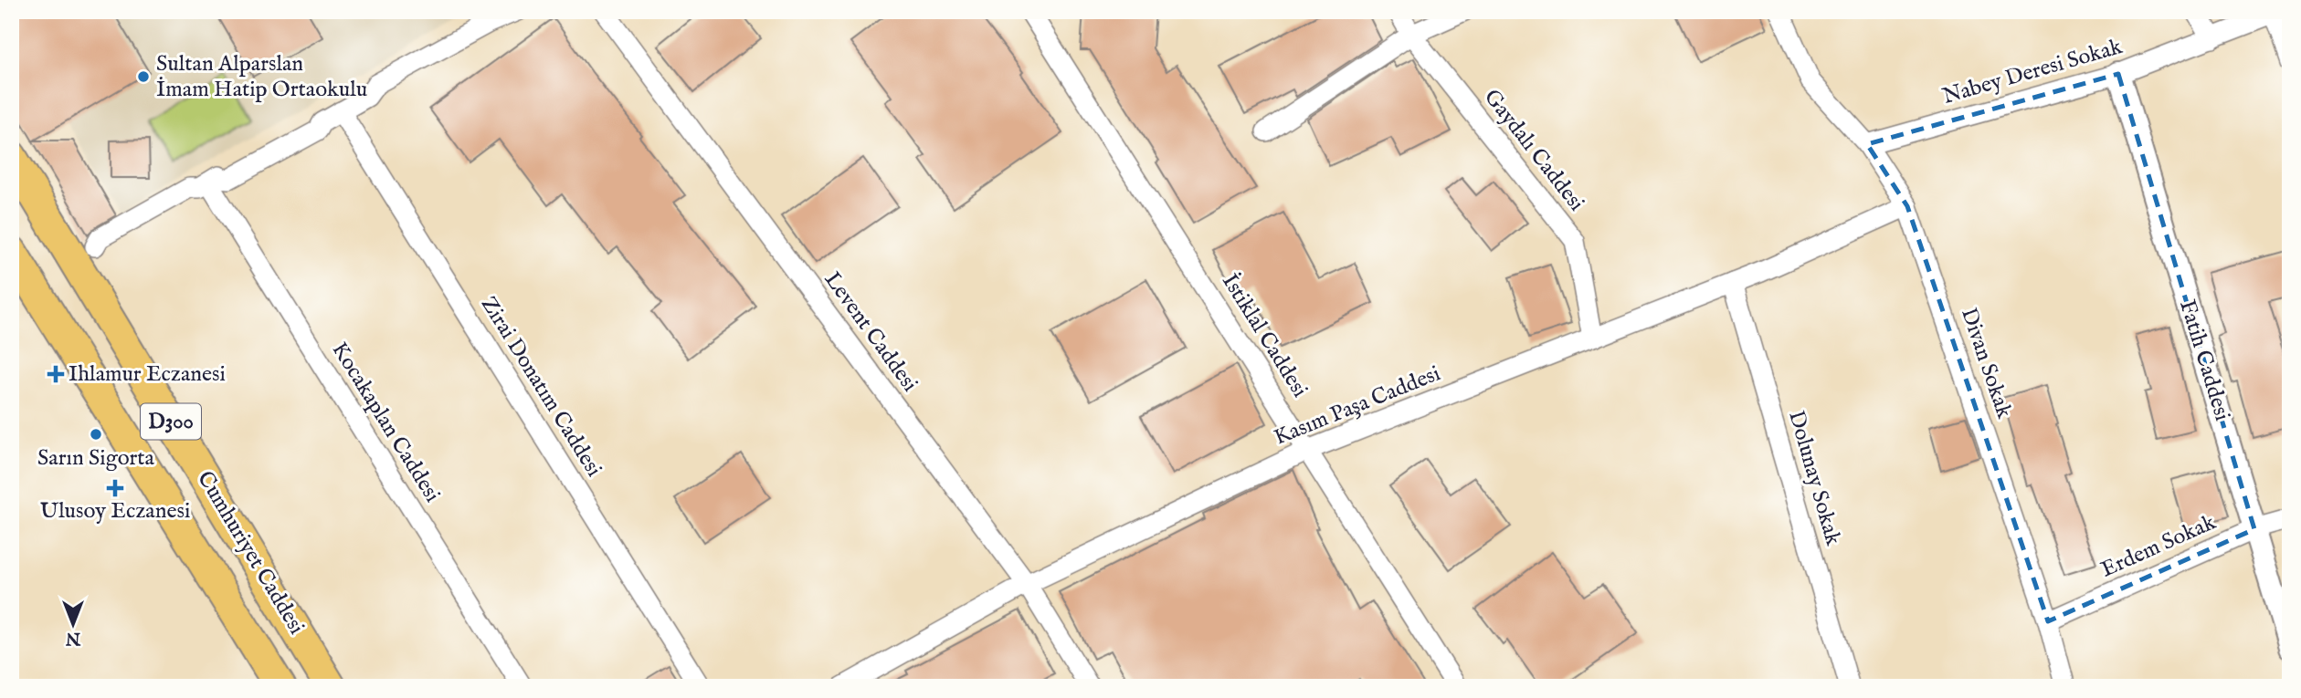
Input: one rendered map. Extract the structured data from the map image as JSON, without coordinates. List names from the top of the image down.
{
  "streets": {
    "highway": ["D300", "Cumhuriyet Caddesi"],
    "street": [
      "Nabey Deresi Sokak",
      "Gaydalı Caddesi",
      "Levent Caddesi",
      "İstiklal Caddesi",
      "Fatih Caddesi",
      "Divan Sokak",
      "Zirai Donatım Caddesi",
      "Kasım Paşa Caddesi",
      "Kocakaplan Caddesi",
      "Dolunay Sokak",
      "Erdem Sokak"
    ]
  },
  "crossings": [
    ["Nabey Deresi Sokak", "Fatih Caddesi"],
    ["Nabey Deresi Sokak", "Divan Sokak"],
    ["Gaydalı Caddesi", "Kasım Paşa Caddesi"],
    ["Levent Caddesi", "Kasım Paşa Caddesi"],
    ["İstiklal Caddesi", "Kasım Paşa Caddesi"],
    ["Fatih Caddesi", "Erdem Sokak"],
    ["Divan Sokak", "Kasım Paşa Caddesi"],
    ["Divan Sokak", "Erdem Sokak"],
    ["Kasım Paşa Caddesi", "Dolunay Sokak"]
  ],
  "places": {
    "other": ["Sultan Alparslan İmam Hatip Ortaokulu", "Sarın Sigorta"],
    "health": ["Ihlamur Eczanesi", "Ulusoy Eczanesi"]
  },
  "north": "bottom"
}
